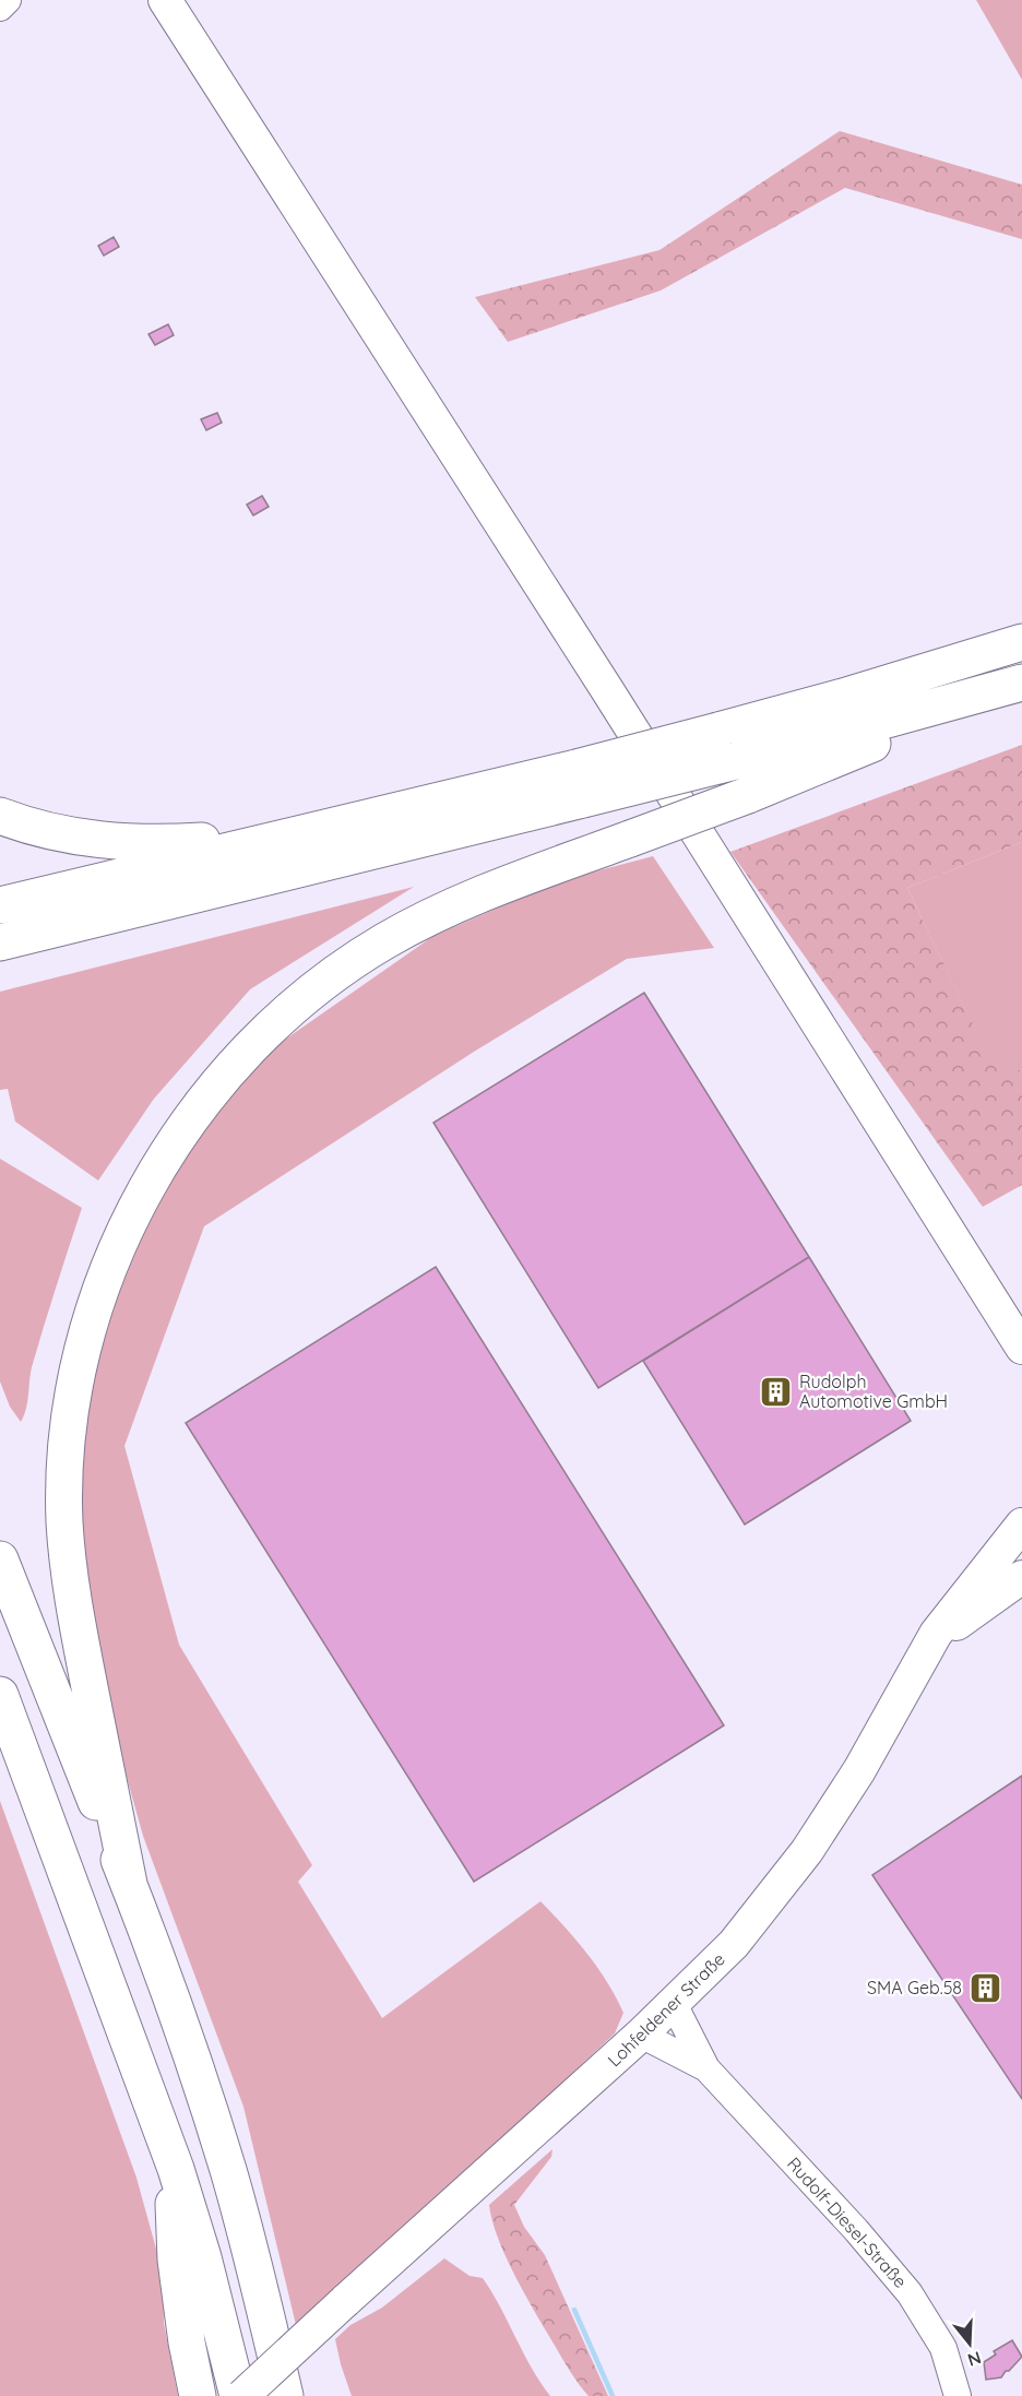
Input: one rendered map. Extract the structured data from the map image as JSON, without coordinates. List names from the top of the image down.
{
  "streets": {
    "main road": ["Lohfeldener Straße"],
    "street": ["Rudolf-Diesel-Straße"]
  },
  "crossings": [
    ["Lohfeldener Straße", "Rudolf-Diesel-Straße"]
  ],
  "places": {
    "building": ["Rudolph Automotive GmbH", "SMA Geb.58"]
  },
  "north": "bottom"
}
